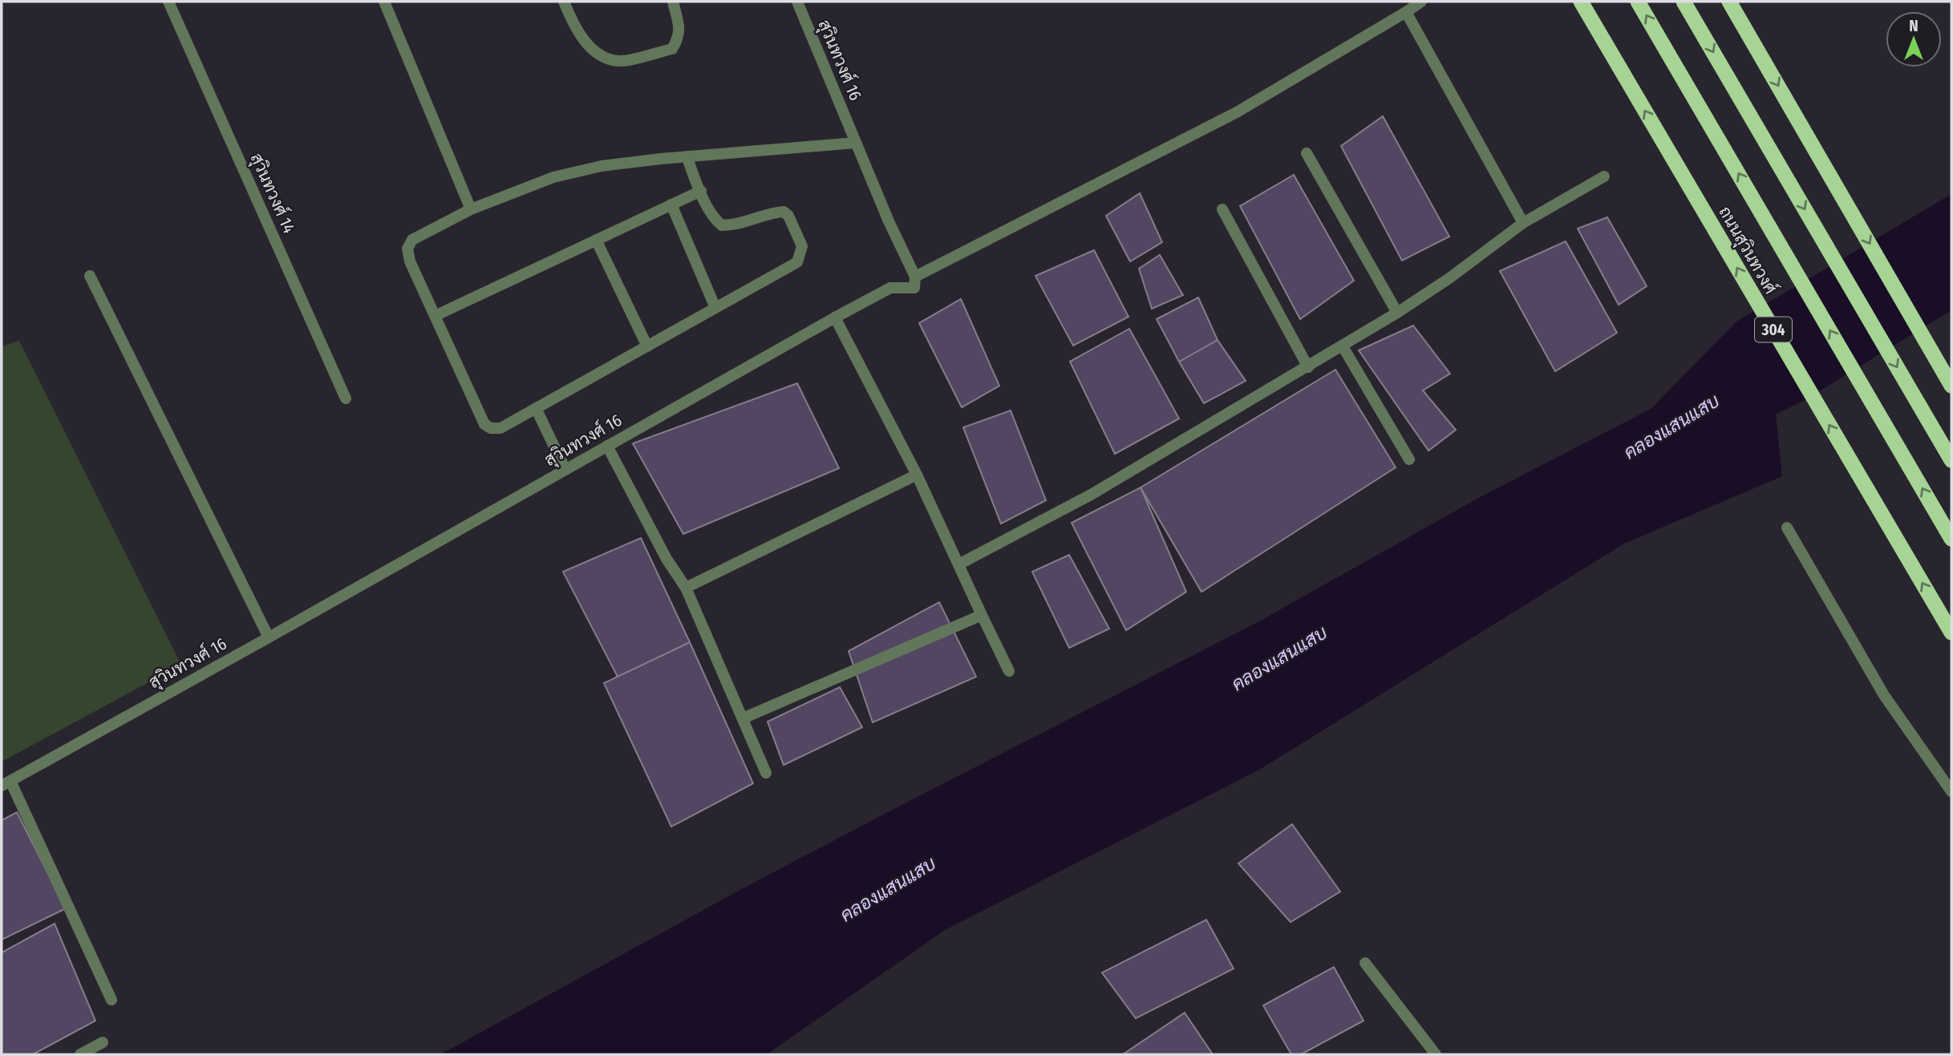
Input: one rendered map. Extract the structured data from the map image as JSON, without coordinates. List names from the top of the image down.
{
  "streets": {
    "highway": ["ถนนสุวินทวงศ์", "304"],
    "street": ["สุวินทวงศ์ 16", "สุวินทวงศ์ 14"]
  },
  "water": ["คลองแสนแสบ"],
  "north": "top"
}
